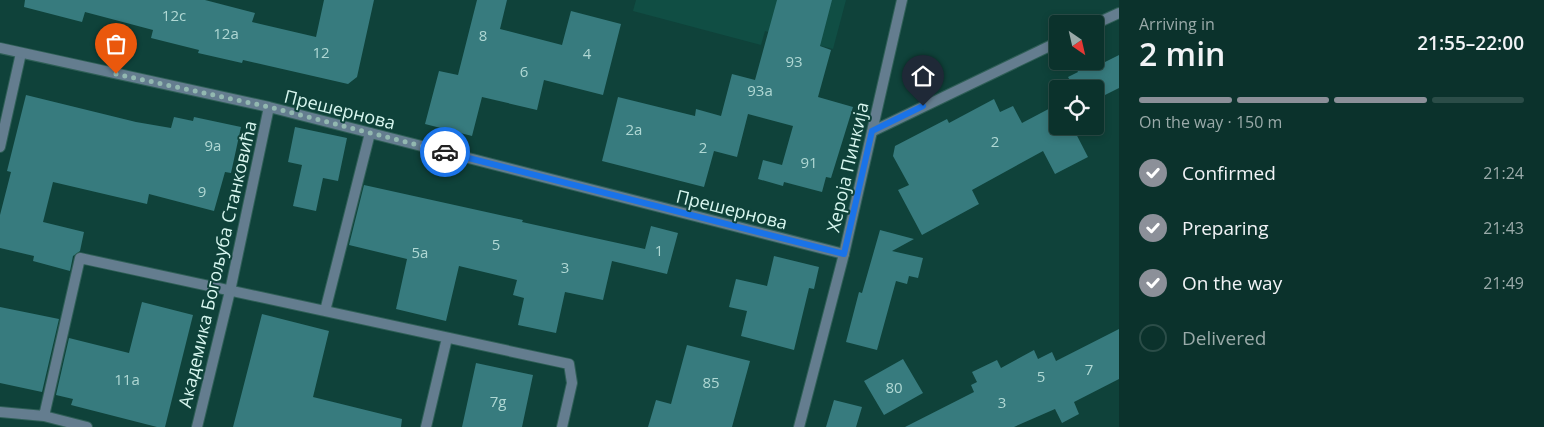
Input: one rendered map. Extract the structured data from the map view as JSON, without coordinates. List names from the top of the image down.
{
  "streets": {
    "street": ["Прешернова", "Хероја Пинкија", "Академика Богољуба Станковића"]
  },
  "crossings": [
    ["Прешернова", "Хероја Пинкија"],
    ["Прешернова", "Академика Богољуба Станковића"]
  ],
  "house_numbers": [
    "12c",
    "12a",
    "8",
    "12",
    "4",
    "93",
    "6",
    "93a",
    "2a",
    "2",
    "9a",
    "2",
    "91",
    "9",
    "5",
    "1",
    "5a",
    "3",
    "7",
    "5",
    "11a",
    "85",
    "80",
    "7g",
    "3"
  ],
  "north": "bottom right",
  "page": {
    "heading": ["2 min", "Arriving in", "21:55–22:00"],
    "bar": "On the way · 150 m",
    "list": [
      ["Confirmed", "21:24"],
      ["Preparing", "21:43"],
      ["On the way", "21:49"],
      "Delivered"
    ]
  }
}
